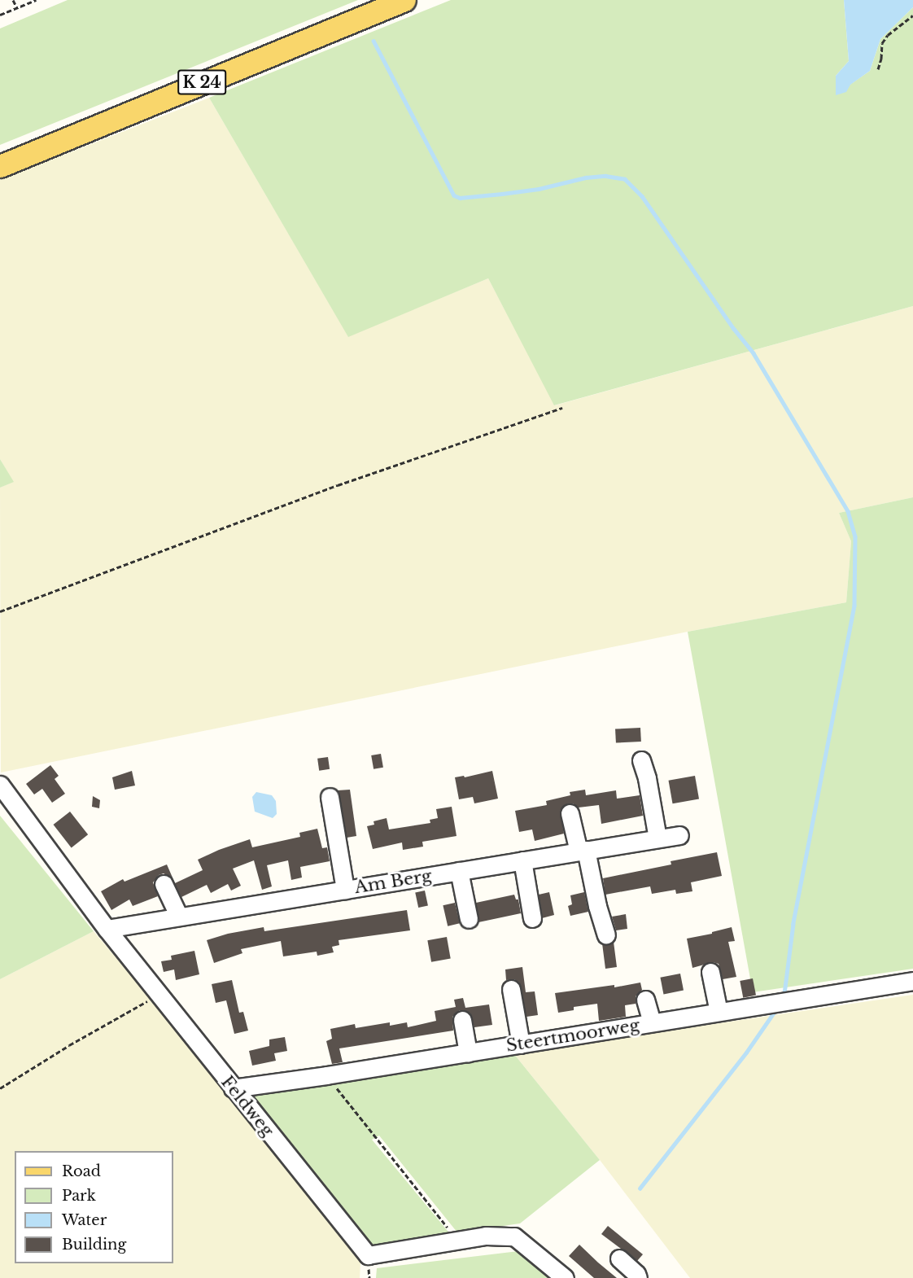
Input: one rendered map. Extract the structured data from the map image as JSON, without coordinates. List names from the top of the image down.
{
  "streets": {
    "main road": ["K 24"],
    "street": ["Am Berg", "Steertmoorweg", "Feldweg"]
  },
  "crossings": [
    ["Am Berg", "Feldweg"],
    ["Steertmoorweg", "Feldweg"]
  ],
  "legend": [
    "Road",
    "Park",
    "Water",
    "Building"
  ]
}
